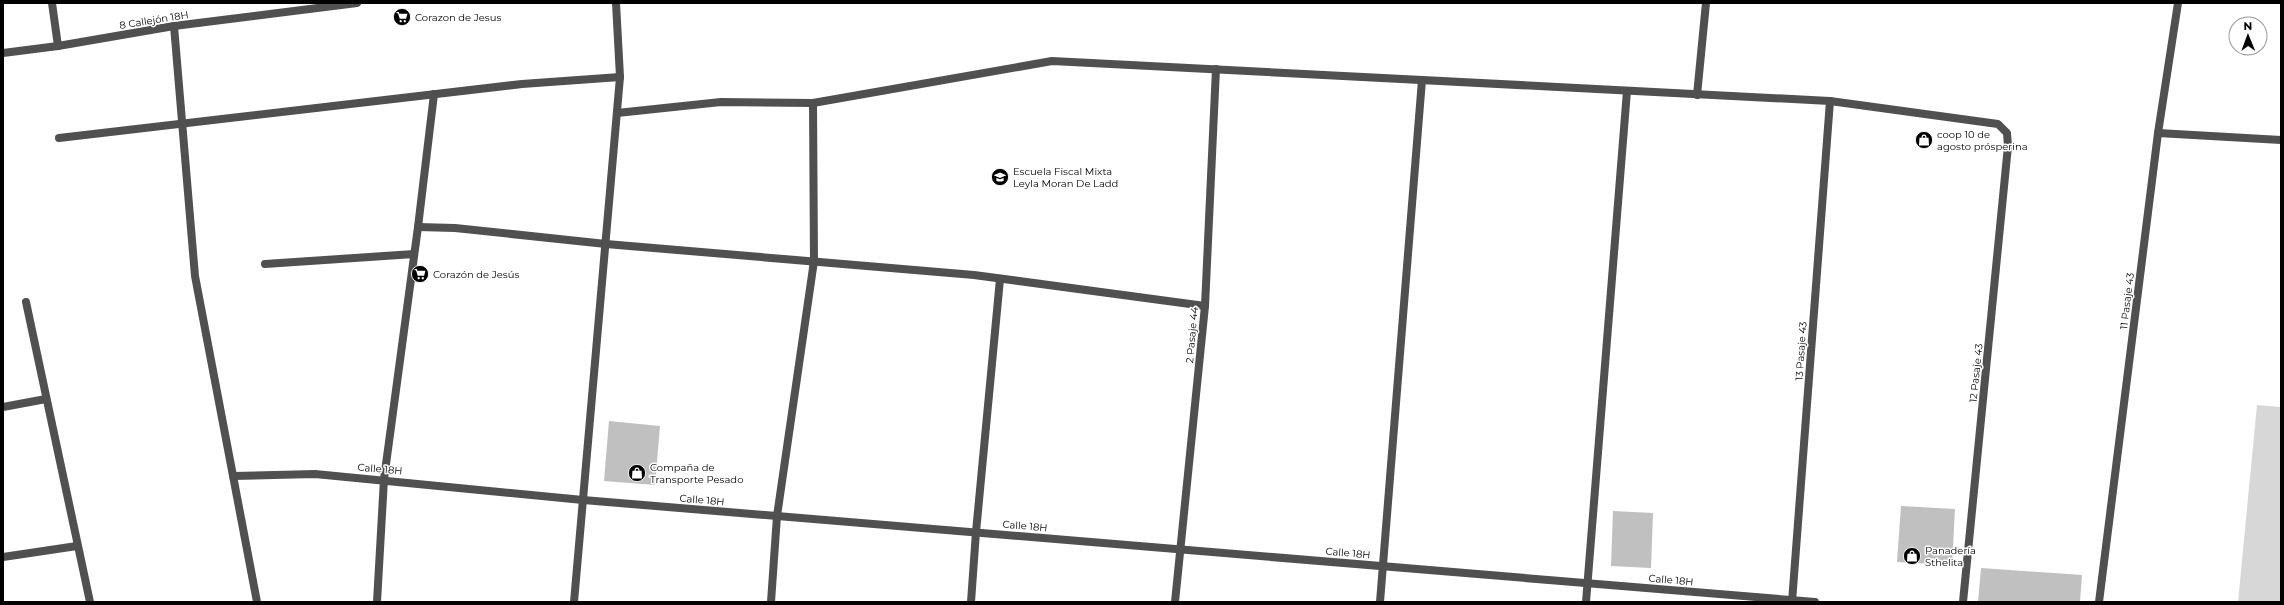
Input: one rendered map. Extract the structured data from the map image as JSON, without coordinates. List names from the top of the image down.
{
  "streets": {
    "street": [
      "8 Callejón 18H",
      "11 Pasaje 43",
      "2 Pasaje 44",
      "13 Pasaje 43",
      "12 Pasaje 43",
      "Calle 18H"
    ]
  },
  "crossings": [
    ["2 Pasaje 44", "Calle 18H"],
    ["13 Pasaje 43", "12 Pasaje 43"],
    ["13 Pasaje 43", "Calle 18H"]
  ],
  "places": {
    "supermarket": ["Corazon de Jesus", "Corazón de Jesús"],
    "shop": ["coop 10 de agosto prósperina", "Compaña de Transporte Pesado", "Panadería Sthelita"],
    "school or university": ["Escuela Fiscal Mixta Leyla Moran De Ladd"]
  },
  "north": "top"
}
